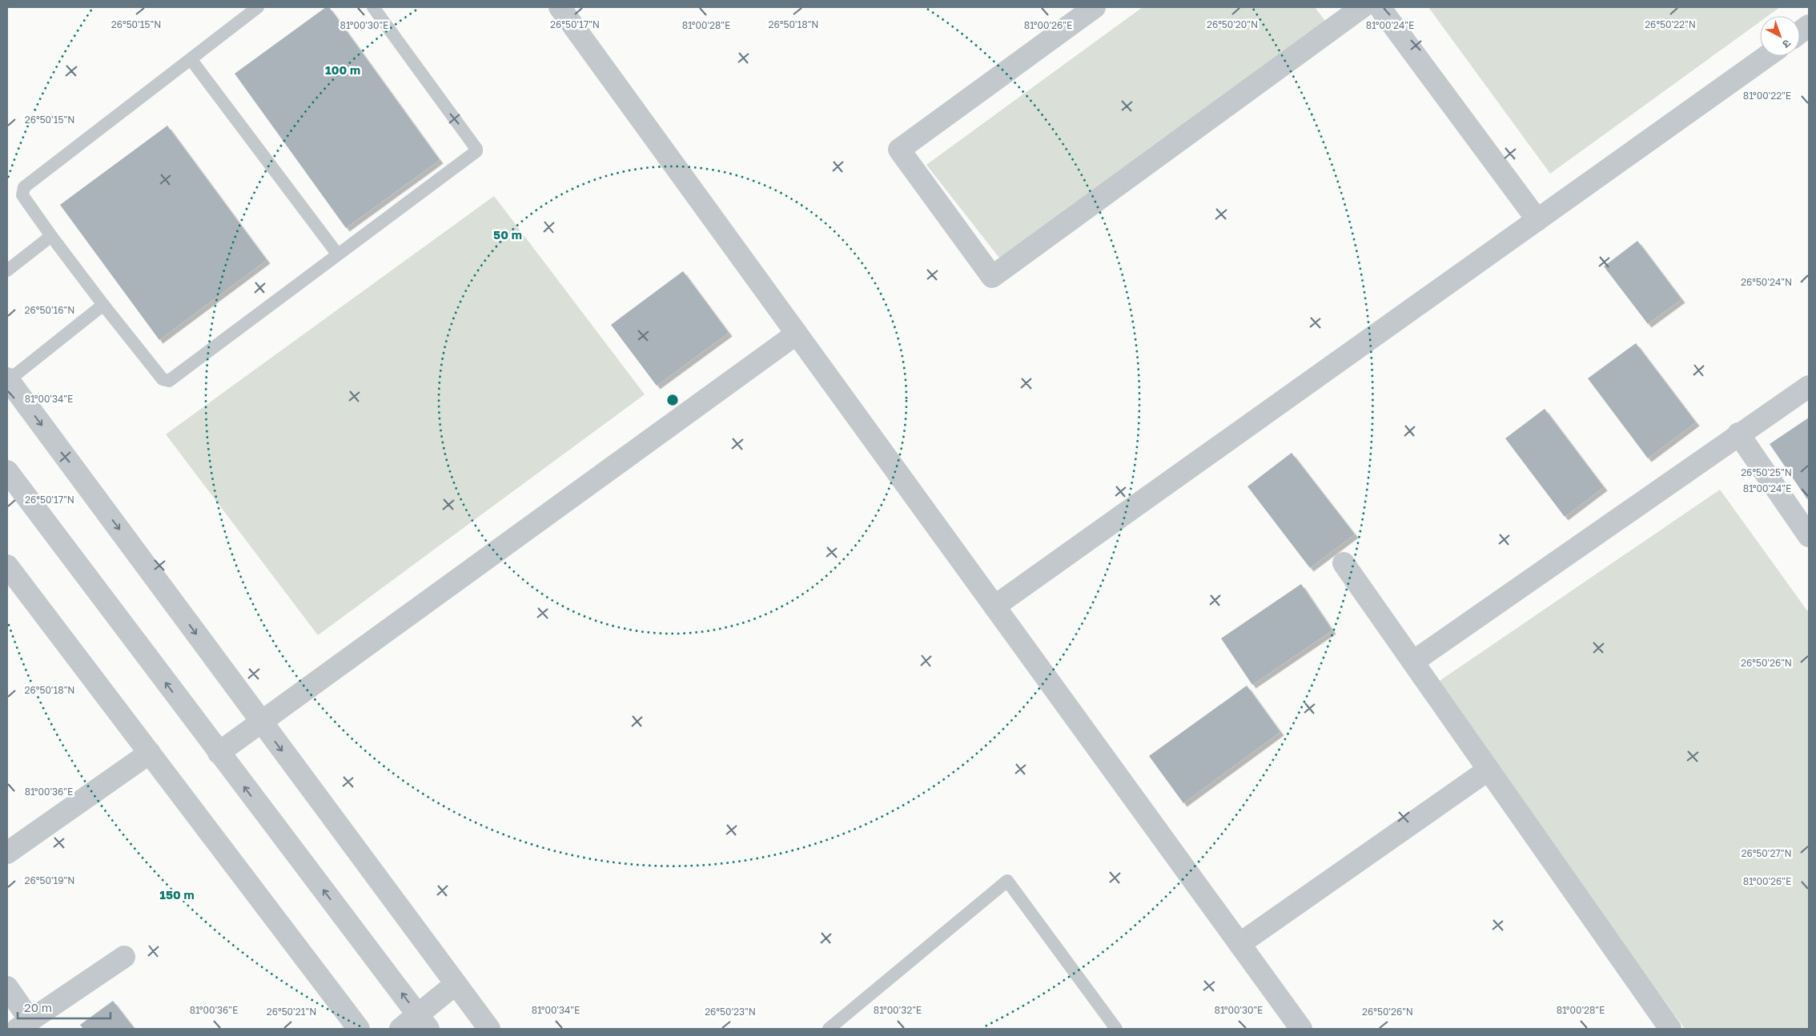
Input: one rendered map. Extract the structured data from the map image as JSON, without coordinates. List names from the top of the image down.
{
  "scale_bar": "20 m",
  "north": "bottom right",
  "coordinates": [
    "26°50'15\"N",
    "26°50'17\"N",
    "26°50'18\"N",
    "26°50'20\"N",
    "26°50'22\"N",
    "81°00'30\"E",
    "81°00'28\"E",
    "81°00'26\"E",
    "81°00'24\"E",
    "81°00'22\"E",
    "26°50'24\"N",
    "26°50'16\"N",
    "81°00'34\"E",
    "26°50'25\"N",
    "26°50'26\"N",
    "81°00'36\"E",
    "26°50'27\"N",
    "26°50'19\"N",
    "81°00'32\"E",
    "26°50'21\"N",
    "26°50'23\"N"
  ],
  "rings": ["100 m", "50 m", "150 m"]
}
